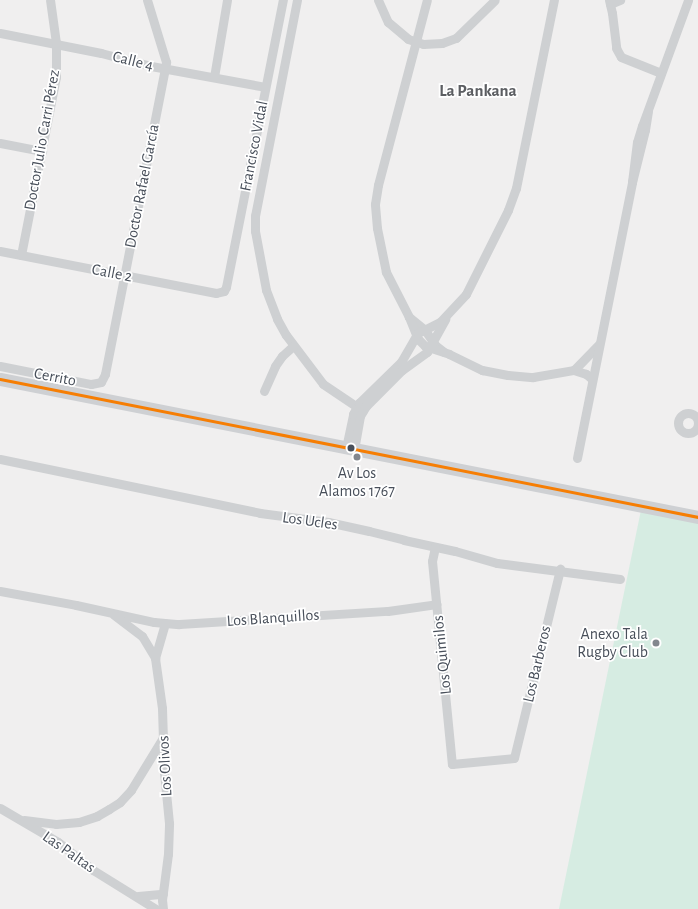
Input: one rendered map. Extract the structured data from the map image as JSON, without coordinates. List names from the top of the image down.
{
  "streets": {
    "street": [
      "Calle 4",
      "Doctor Julio Carri Pérez",
      "Francisco Vidal",
      "Doctor Rafael García",
      "Calle 2",
      "Cerrito",
      "Los Ucles",
      "Los Blanquillos",
      "Los Quimilos",
      "Los Barberos",
      "Los Olivos",
      "Las Paltas"
    ]
  },
  "crossings": [
    ["Calle 4", "Doctor Julio Carri Pérez"],
    ["Calle 4", "Francisco Vidal"],
    ["Calle 4", "Doctor Rafael García"],
    ["Doctor Julio Carri Pérez", "Calle 2"],
    ["Francisco Vidal", "Calle 2"],
    ["Doctor Rafael García", "Calle 2"],
    ["Doctor Rafael García", "Cerrito"],
    ["Los Ucles", "Los Quimilos"],
    ["Los Ucles", "Los Barberos"],
    ["Los Blanquillos", "Los Quimilos"],
    ["Los Blanquillos", "Los Olivos"],
    ["Los Quimilos", "Los Barberos"]
  ],
  "districts": ["La Pankana"],
  "places": ["Av Los Alamos 1767", "Anexo Tala Rugby Club"]
}
